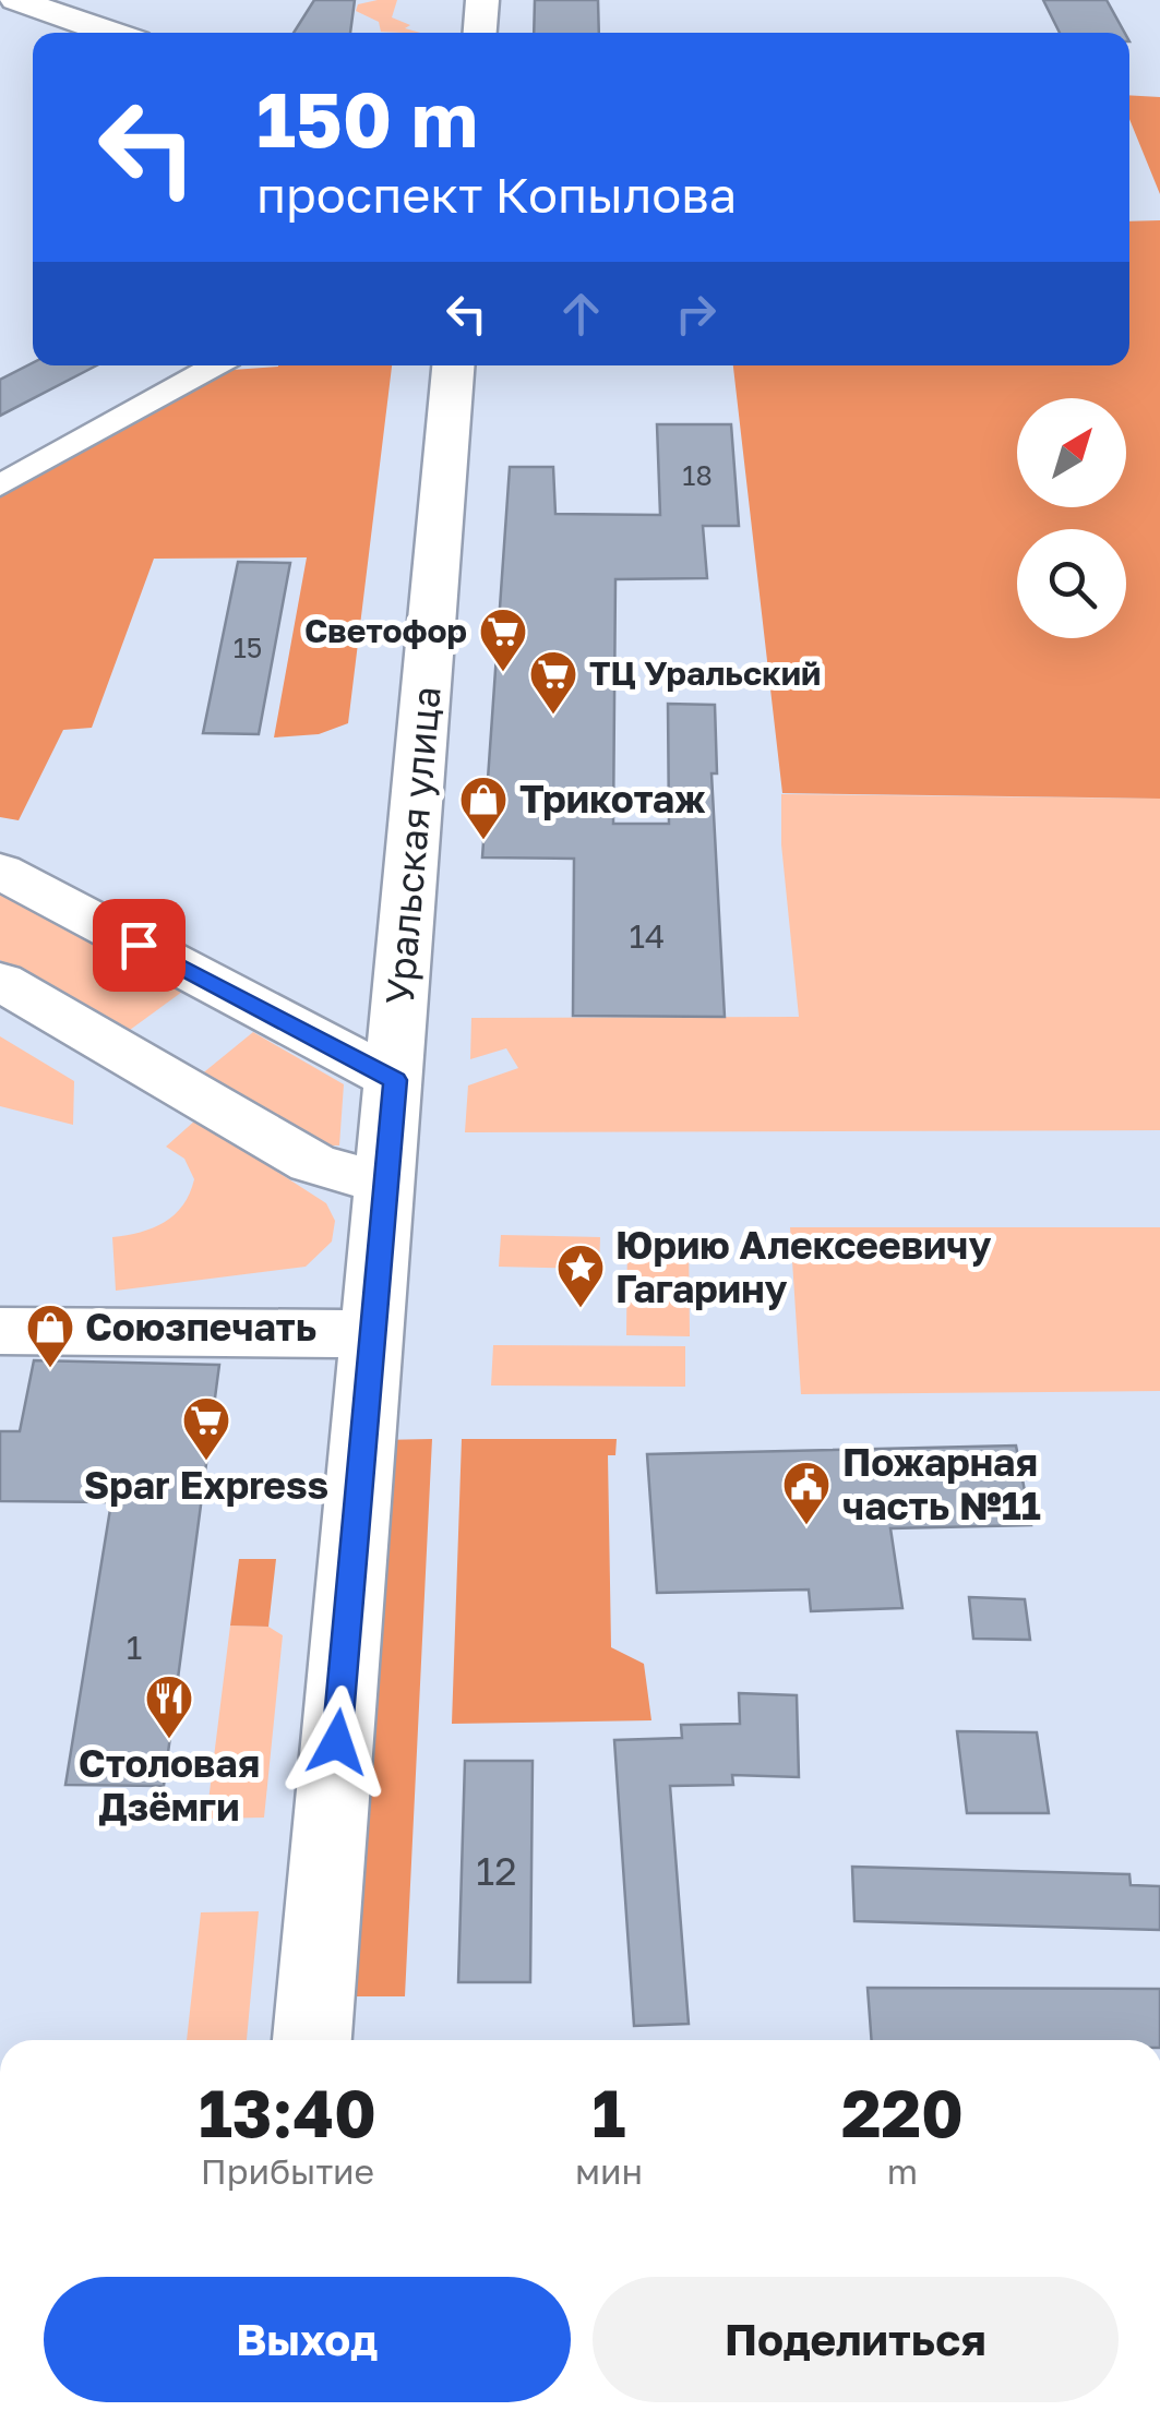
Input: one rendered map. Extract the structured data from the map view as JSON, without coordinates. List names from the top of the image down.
{
  "streets": {
    "street": ["Уральская улица"]
  },
  "places": {
    "supermarket": ["Светофор", "ТЦ Уральский", "Spar Express"],
    "shop": ["Трикотаж", "Союзпечать"],
    "place": ["Юрию Алексеевичу Гагарину"],
    "public building": ["Пожарная часть №11"],
    "restaurant": ["Столовая Дзёмги"]
  },
  "house_numbers": [
    "18",
    "15",
    "14",
    "1",
    "12"
  ],
  "north": "top right",
  "page": {
    "turn": ["150 m", "проспект Копылова"],
    "eta": [
      "13:40",
      "Прибытие",
      "1",
      "мин",
      "220",
      "m"
    ],
    "buttons": ["Выход", "Поделиться"]
  }
}
